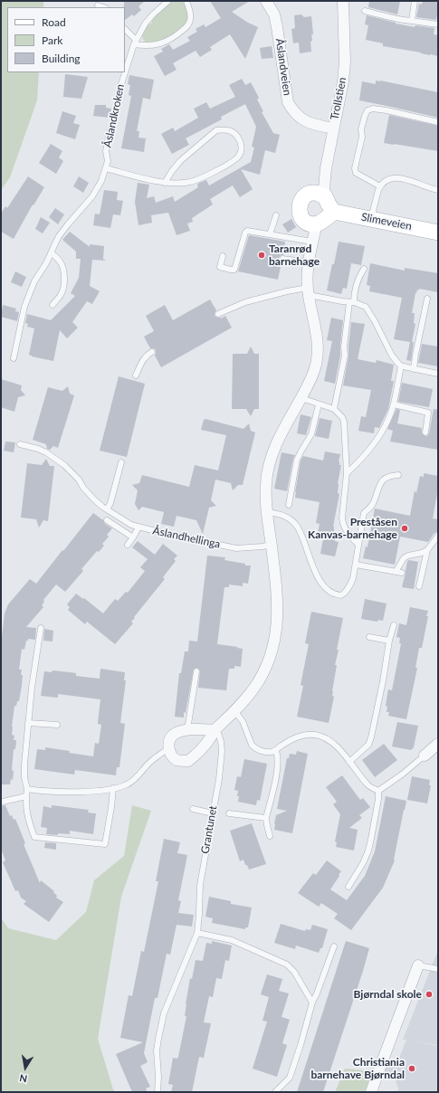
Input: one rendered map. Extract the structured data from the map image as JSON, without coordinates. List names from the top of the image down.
{
  "streets": {
    "street": ["Åslandveien", "Trollstien", "Slimeveien"],
    "lane": ["Åslandkroken", "Åslandhellinga", "Grantunet"]
  },
  "crossings": [
    ["Åslandveien", "Trollstien"],
    ["Trollstien", "Slimeveien"]
  ],
  "places": [
    "Taranrød barnehage",
    "Preståsen Kanvas-barnehage",
    "Bjørndal skole",
    "Christiania barnehave Bjørndal"
  ],
  "legend": ["Road", "Park", "Building"],
  "north": "bottom"
}
